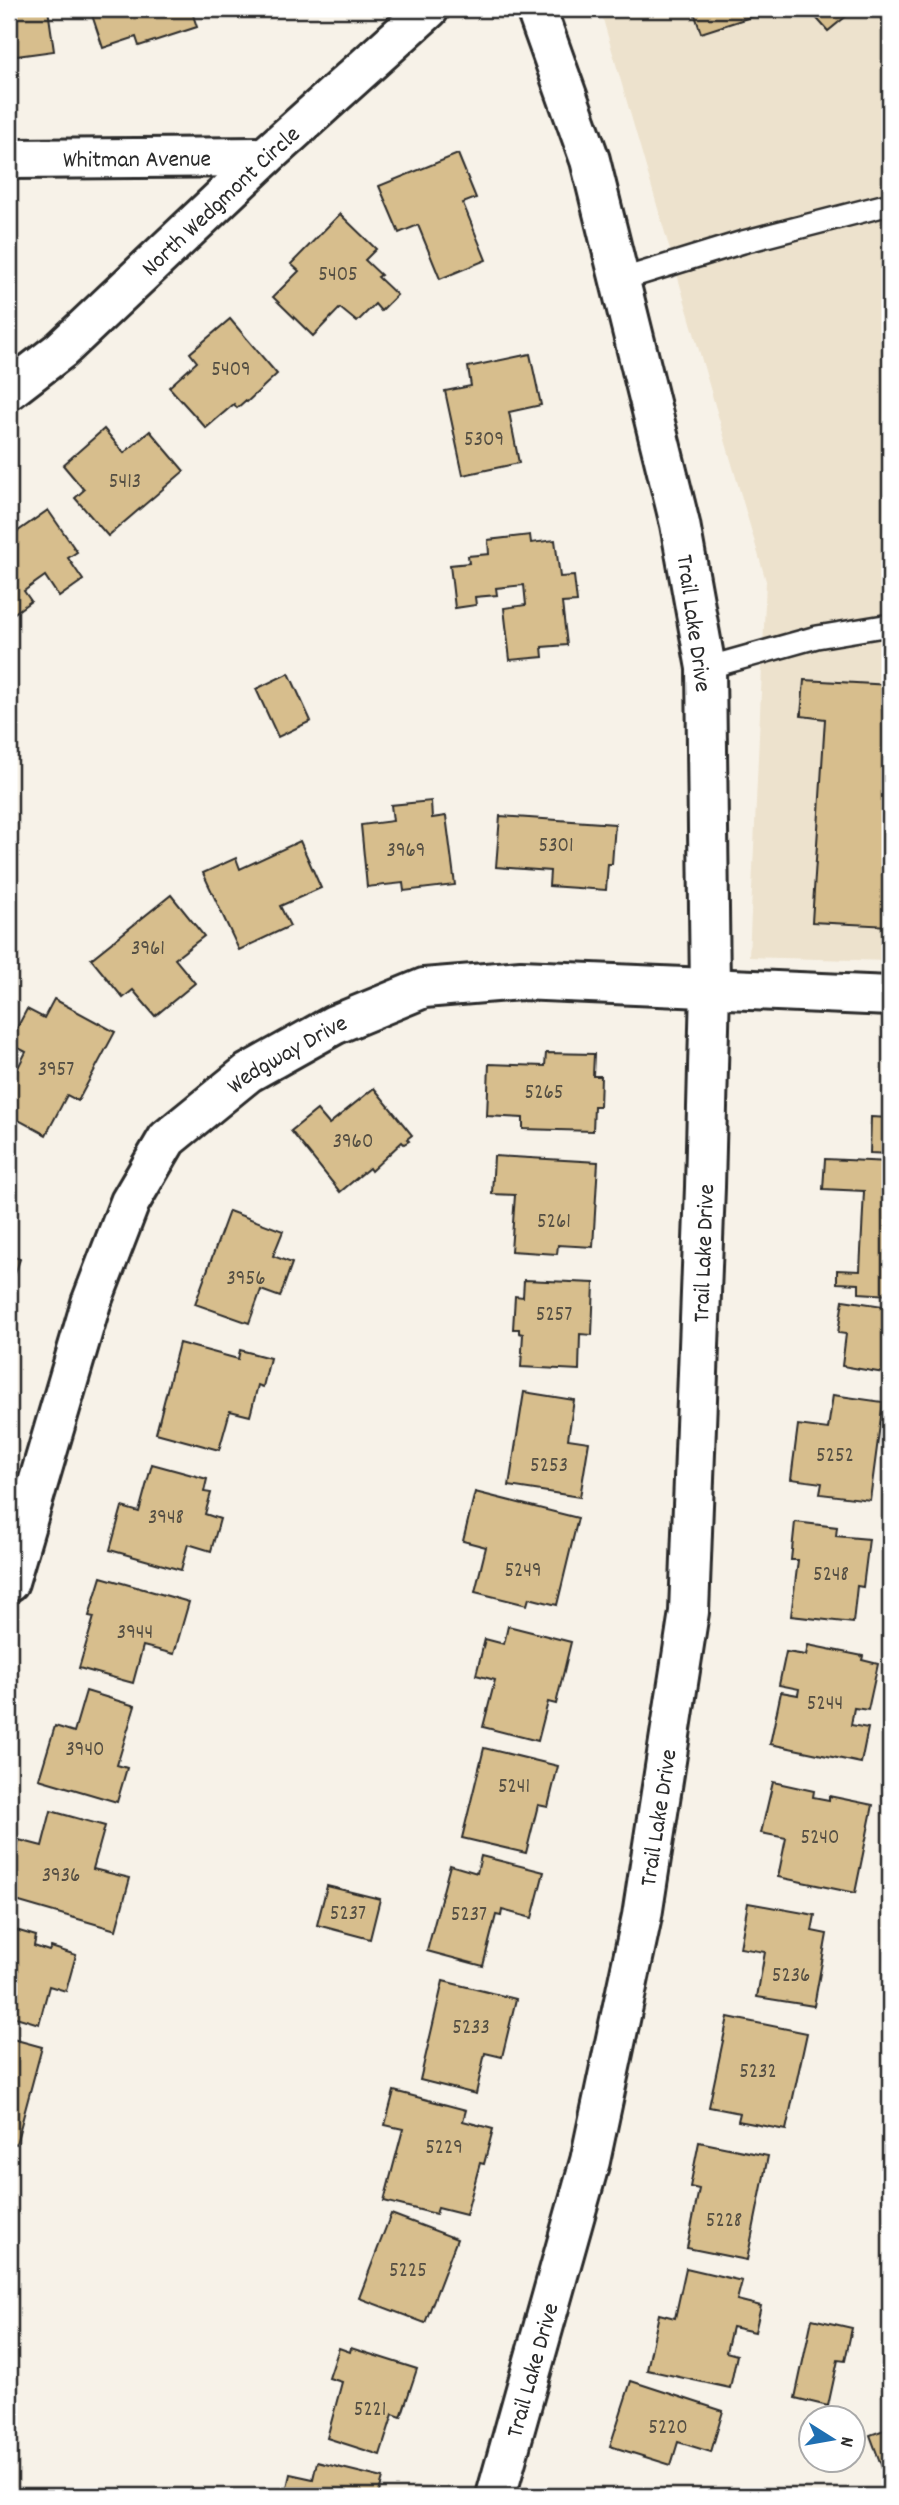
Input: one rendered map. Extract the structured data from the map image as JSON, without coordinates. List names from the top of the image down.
{
  "streets": {
    "street": [
      "Whitman Avenue",
      "North Wedgmont Circle",
      "Trail Lake Drive",
      "Wedgway Drive"
    ]
  },
  "crossings": [
    ["Whitman Avenue", "North Wedgmont Circle"],
    ["Trail Lake Drive", "Wedgway Drive"]
  ],
  "house_numbers": [
    "5405",
    "5409",
    "5309",
    "5413",
    "5301",
    "3969",
    "3961",
    "3957",
    "5265",
    "3960",
    "5261",
    "3956",
    "5257",
    "5252",
    "5253",
    "3948",
    "5249",
    "5248",
    "3944",
    "5244",
    "3940",
    "5241",
    "5240",
    "3936",
    "5237",
    "5237",
    "5236",
    "5233",
    "5232",
    "5229",
    "5228",
    "5225",
    "5221",
    "5220"
  ],
  "north": "right"
}
